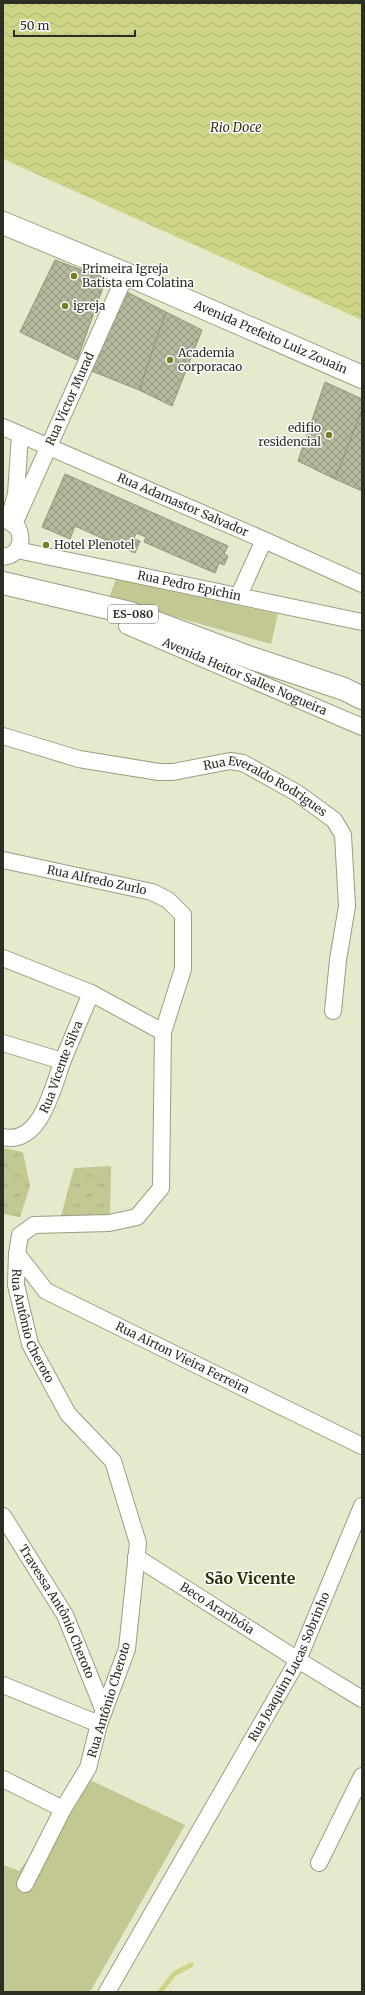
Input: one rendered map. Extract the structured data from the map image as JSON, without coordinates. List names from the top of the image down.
{
  "streets": {
    "main road": ["Avenida Prefeito Luiz Zouain", "ES-080"],
    "street": [
      "Rua Victor Murad",
      "Rua Adamastor Salvador",
      "Rua Pedro Epichin",
      "Avenida Heitor Salles Nogueira",
      "Rua Everaldo Rodrigues",
      "Rua Alfredo Zurlo",
      "Rua Vicente Silva",
      "Rua Antônio Cheroto",
      "Rua Airton Vieira Ferreira",
      "Beco Araribóia",
      "Travessa Antônio Cheroto",
      "Rua Joaquim Lucas Sobrinho"
    ]
  },
  "crossings": [
    ["Avenida Prefeito Luiz Zouain", "Rua Victor Murad"],
    ["Rua Victor Murad", "Rua Adamastor Salvador"],
    ["ES-080", "Avenida Heitor Salles Nogueira"],
    ["Rua Alfredo Zurlo", "Rua Antônio Cheroto"],
    ["Rua Antônio Cheroto", "Rua Airton Vieira Ferreira"],
    ["Rua Antônio Cheroto", "Beco Araribóia"],
    ["Rua Antônio Cheroto", "Travessa Antônio Cheroto"],
    ["Beco Araribóia", "Rua Joaquim Lucas Sobrinho"]
  ],
  "districts": ["São Vicente"],
  "water": ["Rio Doce"],
  "places": [
    "Primeira Igreja Batista em Colatina",
    "igreja",
    "Academia corporacao",
    "edifio residencial",
    "Hotel Plenotel"
  ],
  "scale_bar": "50 m"
}
